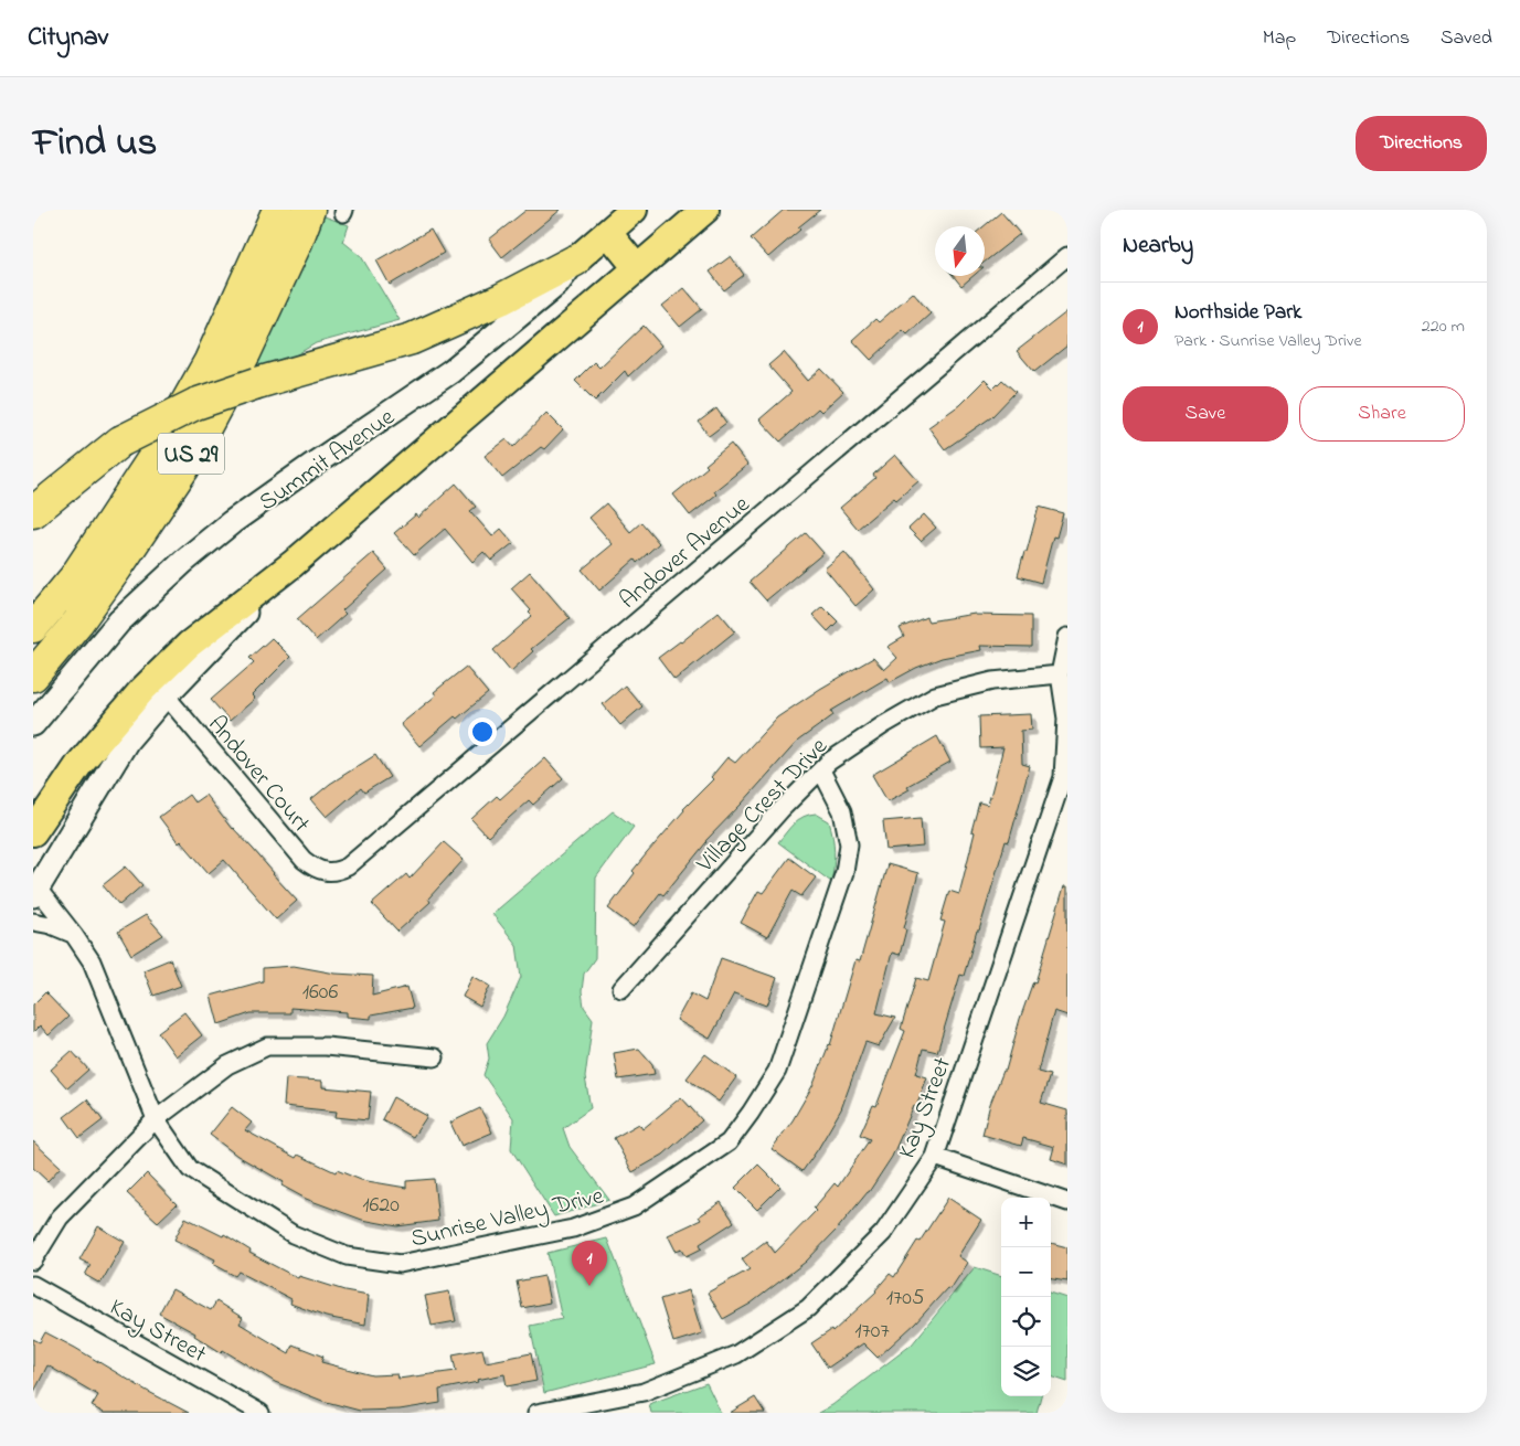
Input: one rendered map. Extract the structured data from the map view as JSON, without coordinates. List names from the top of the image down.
{
  "streets": {
    "highway": ["US 29"],
    "main road": ["Summit Avenue"],
    "street": [
      "Andover Avenue",
      "Andover Court",
      "Village Crest Drive",
      "Kay Street",
      "Sunrise Valley Drive"
    ]
  },
  "crossings": [
    ["Summit Avenue", "Andover Court"],
    ["Summit Avenue", "Sunrise Valley Drive"],
    ["Andover Avenue", "Andover Court"],
    ["Village Crest Drive", "Kay Street"],
    ["Village Crest Drive", "Sunrise Valley Drive"]
  ],
  "house_numbers": [
    "1606",
    "1620",
    "1705",
    "1707"
  ],
  "north": "bottom",
  "page": {
    "header": "Citynav",
    "nav": ["Map", "Directions", "Saved"],
    "title": "Find us",
    "buttons": [
      "Directions",
      ["Save", "Share"]
    ],
    "heading": "Nearby",
    "list": [
      {
        "mark": "1",
        "name": "Northside Park",
        "note": "Park · Sunrise Valley Drive",
        "value": "220 m"
      }
    ],
    "map_buttons": ["+", "−"],
    "pins": "1"
  }
}
